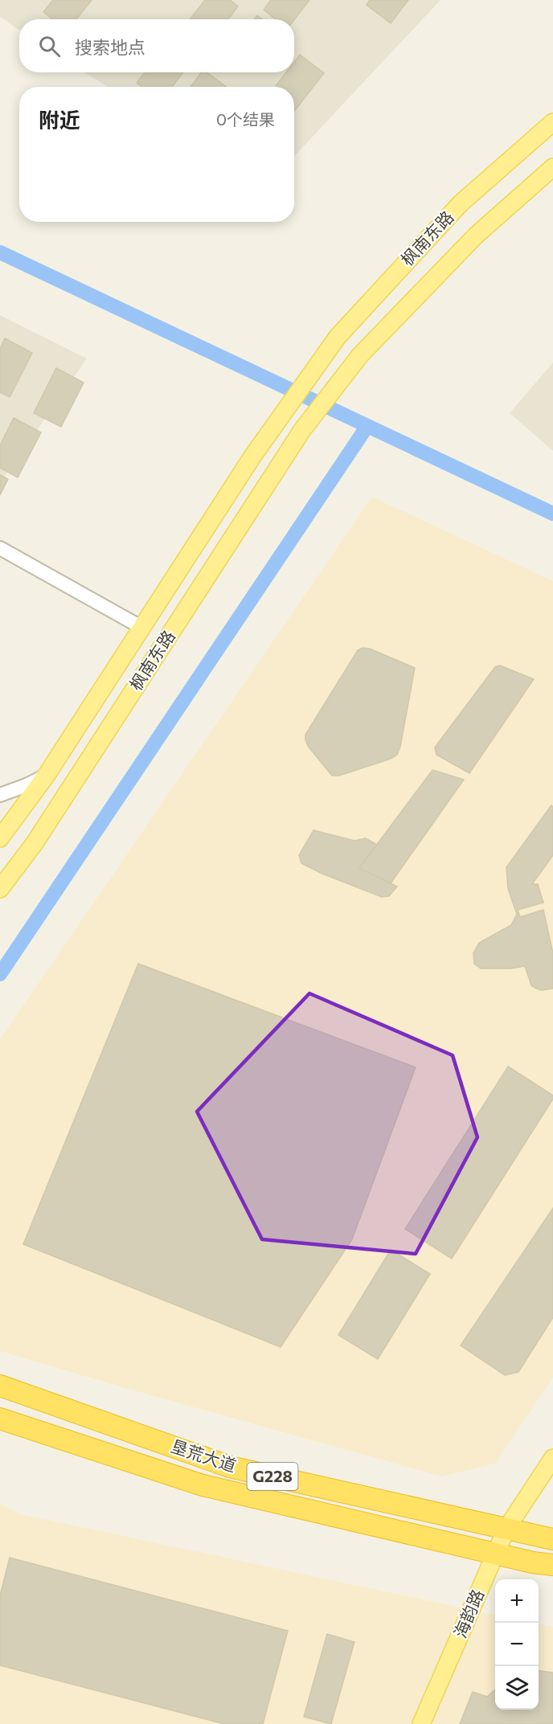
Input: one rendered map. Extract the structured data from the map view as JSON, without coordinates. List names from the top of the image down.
{
  "streets": {
    "highway": ["垦荒大道", "G228"],
    "main road": ["枫南东路", "海韵路"]
  },
  "crossings": [
    ["垦荒大道", "海韵路"]
  ],
  "page": {
    "search": "搜索地点",
    "heading": ["附近", "0个结果"],
    "map_buttons": ["+", "−"]
  }
}
